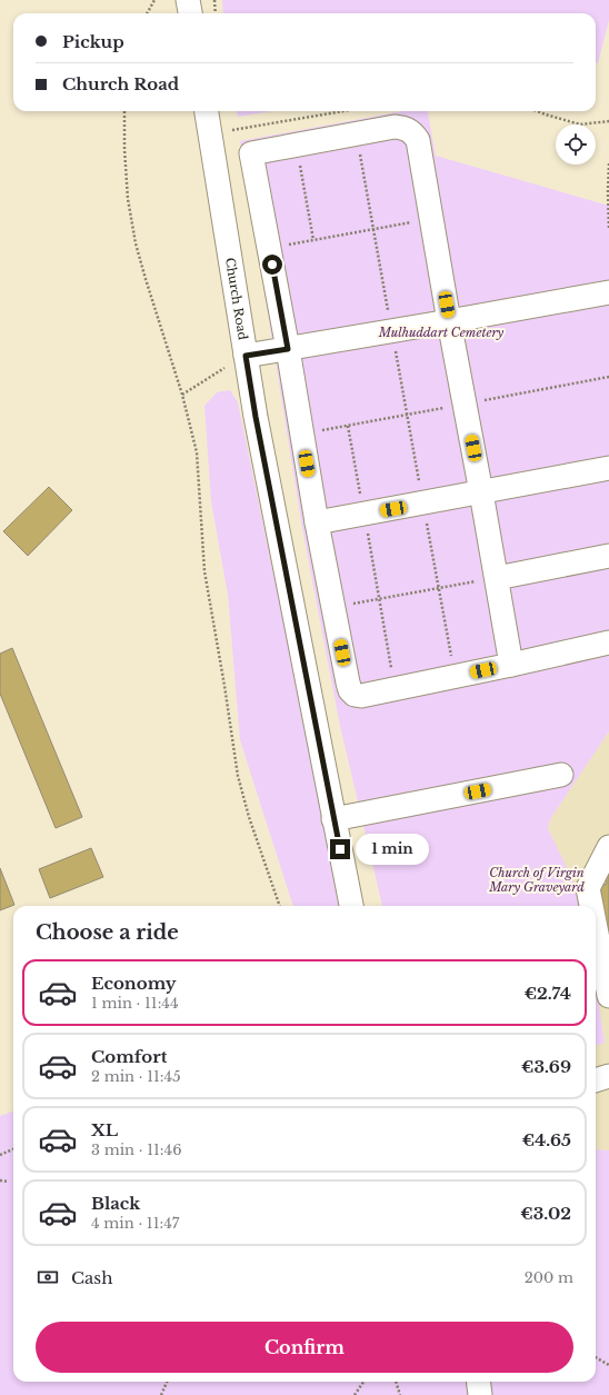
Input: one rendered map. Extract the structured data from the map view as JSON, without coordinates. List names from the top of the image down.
{
  "streets": {
    "street": ["Church Road"]
  },
  "parks": ["Mulhuddart Cemetery", "Church of Virgin Mary Graveyard"],
  "page": {
    "banner": ["Pickup", "Church Road"],
    "bubble": "1 min",
    "heading": "Choose a ride",
    "list": [
      {
        "name": "Economy",
        "note": "1 min · 11:44",
        "value": "€2.74"
      },
      {
        "name": "Comfort",
        "note": "2 min · 11:45",
        "value": "€3.69"
      },
      {
        "name": "XL",
        "note": "3 min · 11:46",
        "value": "€4.65"
      },
      {
        "name": "Black",
        "note": "4 min · 11:47",
        "value": "€3.02"
      }
    ],
    "pay": ["Cash", "200 m"],
    "buttons": "Confirm"
  }
}
